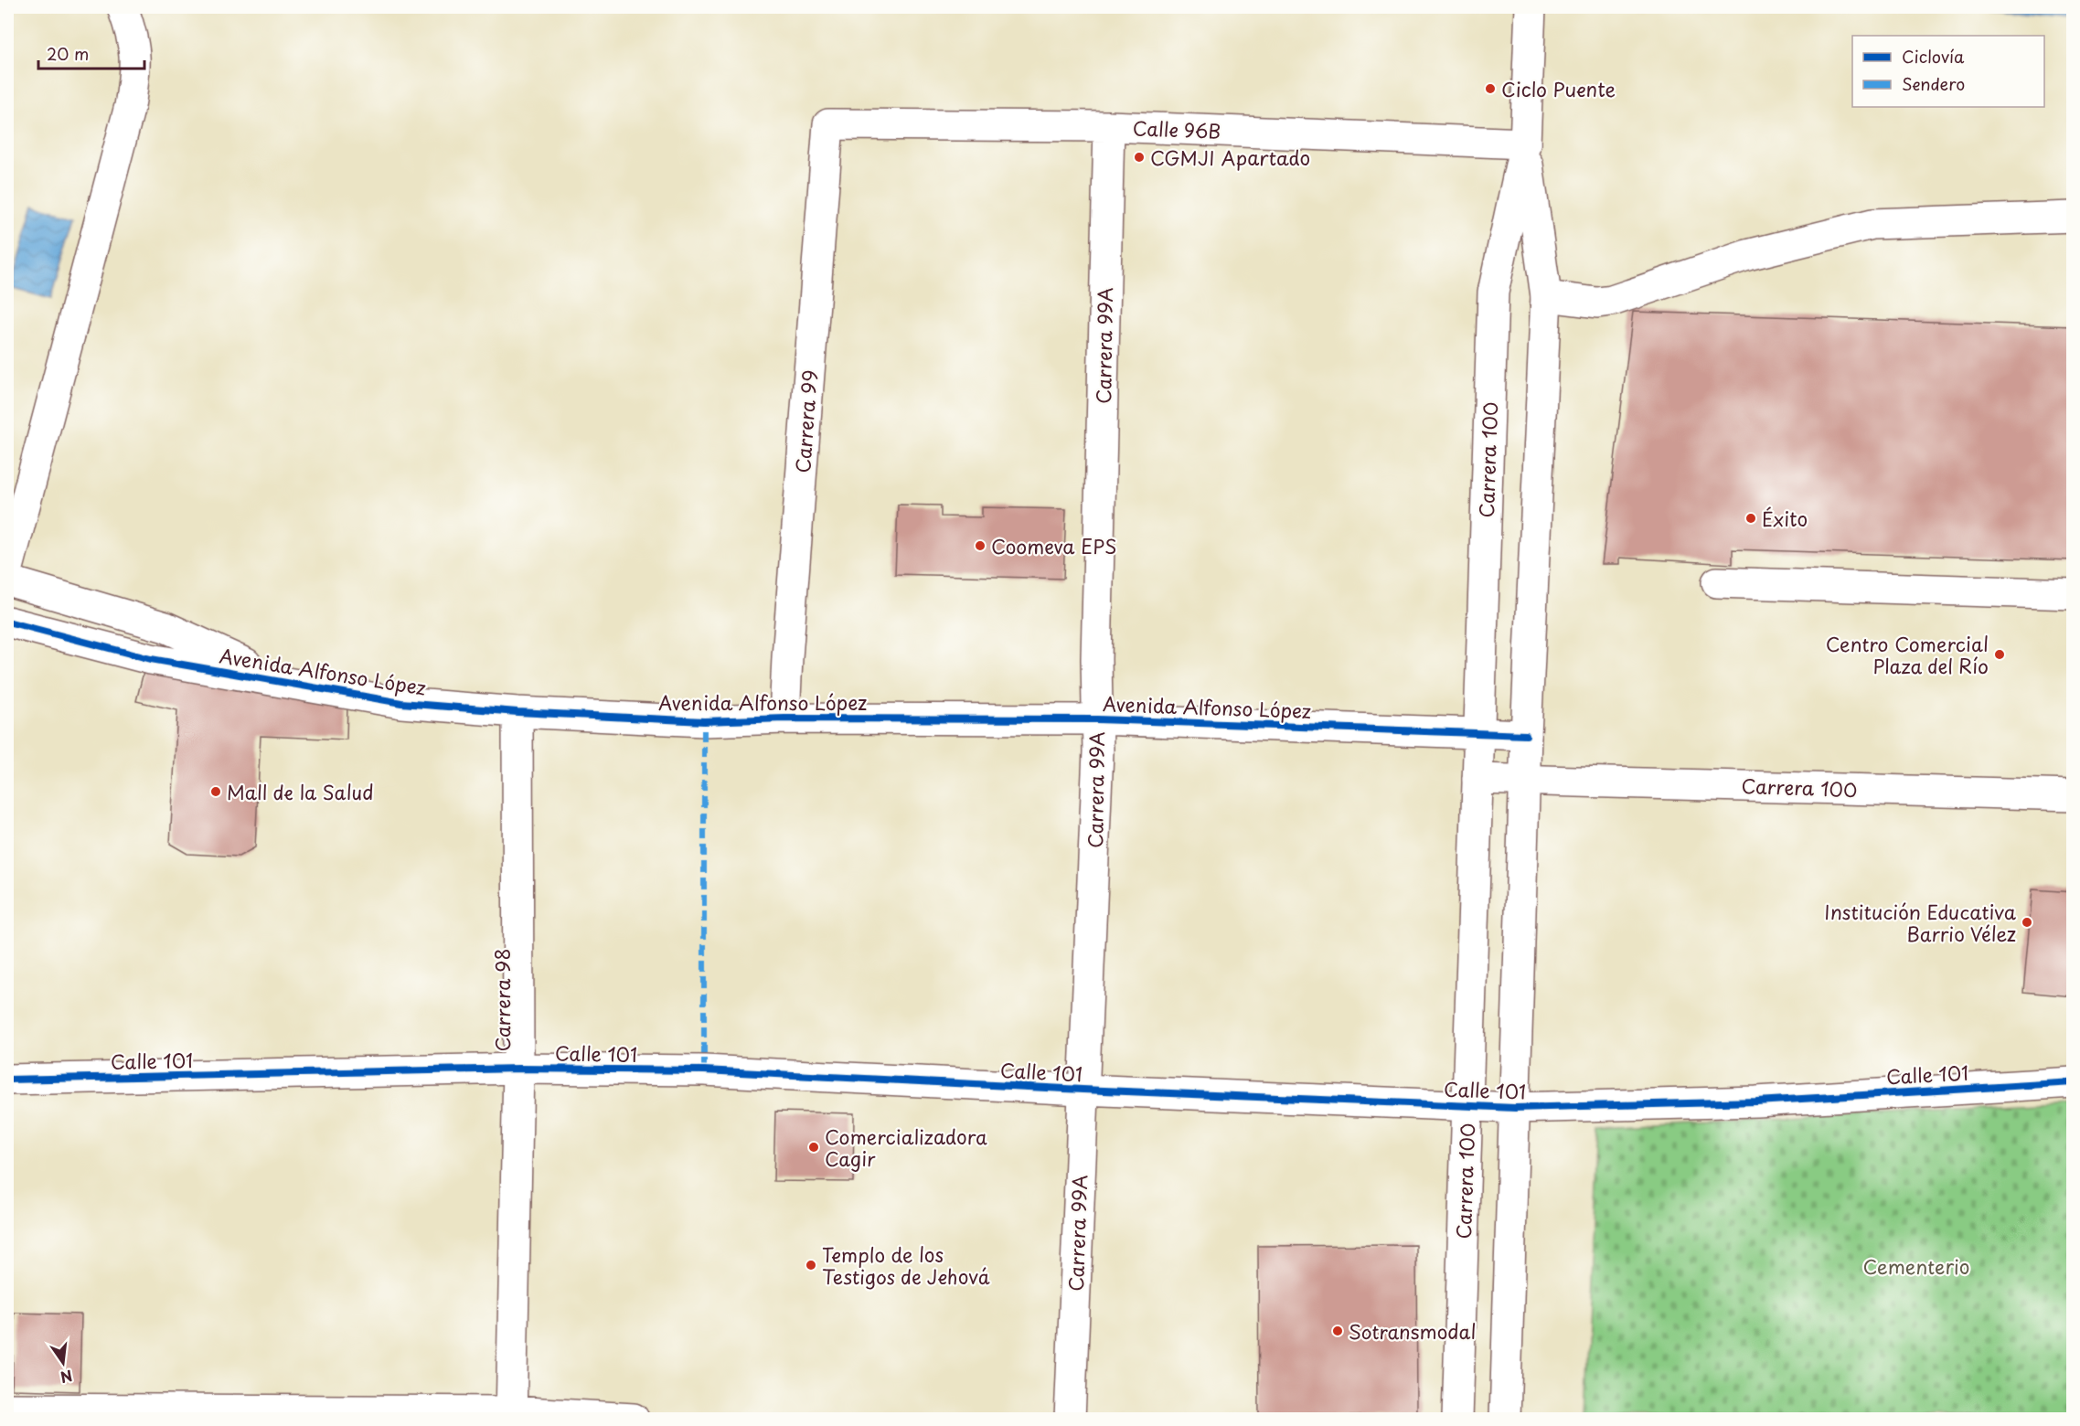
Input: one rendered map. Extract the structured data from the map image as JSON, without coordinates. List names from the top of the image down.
{
  "streets": {
    "street": [
      "Calle 96B",
      "Carrera 99A",
      "Carrera 99",
      "Carrera 100",
      "Avenida Alfonso López",
      "Carrera 98",
      "Calle 101"
    ]
  },
  "crossings": [
    ["Calle 96B", "Carrera 99A"],
    ["Calle 96B", "Carrera 99"],
    ["Calle 96B", "Carrera 100"],
    ["Carrera 99A", "Avenida Alfonso López"],
    ["Carrera 99A", "Calle 101"],
    ["Carrera 99", "Avenida Alfonso López"],
    ["Carrera 100", "Avenida Alfonso López"],
    ["Carrera 100", "Calle 101"],
    ["Avenida Alfonso López", "Carrera 98"],
    ["Carrera 98", "Calle 101"]
  ],
  "parks": ["Cementerio"],
  "places": [
    "Ciclo Puente",
    "CGMJI Apartado",
    "Éxito",
    "Coomeva EPS",
    "Centro Comercial Plaza del Río",
    "Mall de la Salud",
    "Institución Educativa Barrio Vélez",
    "Comercializadora Cagir",
    "Templo de los Testigos de Jehová",
    "Sotransmodal"
  ],
  "legend": ["Ciclovía", "Sendero"],
  "scale_bar": "20 m",
  "north": "bottom"
}
